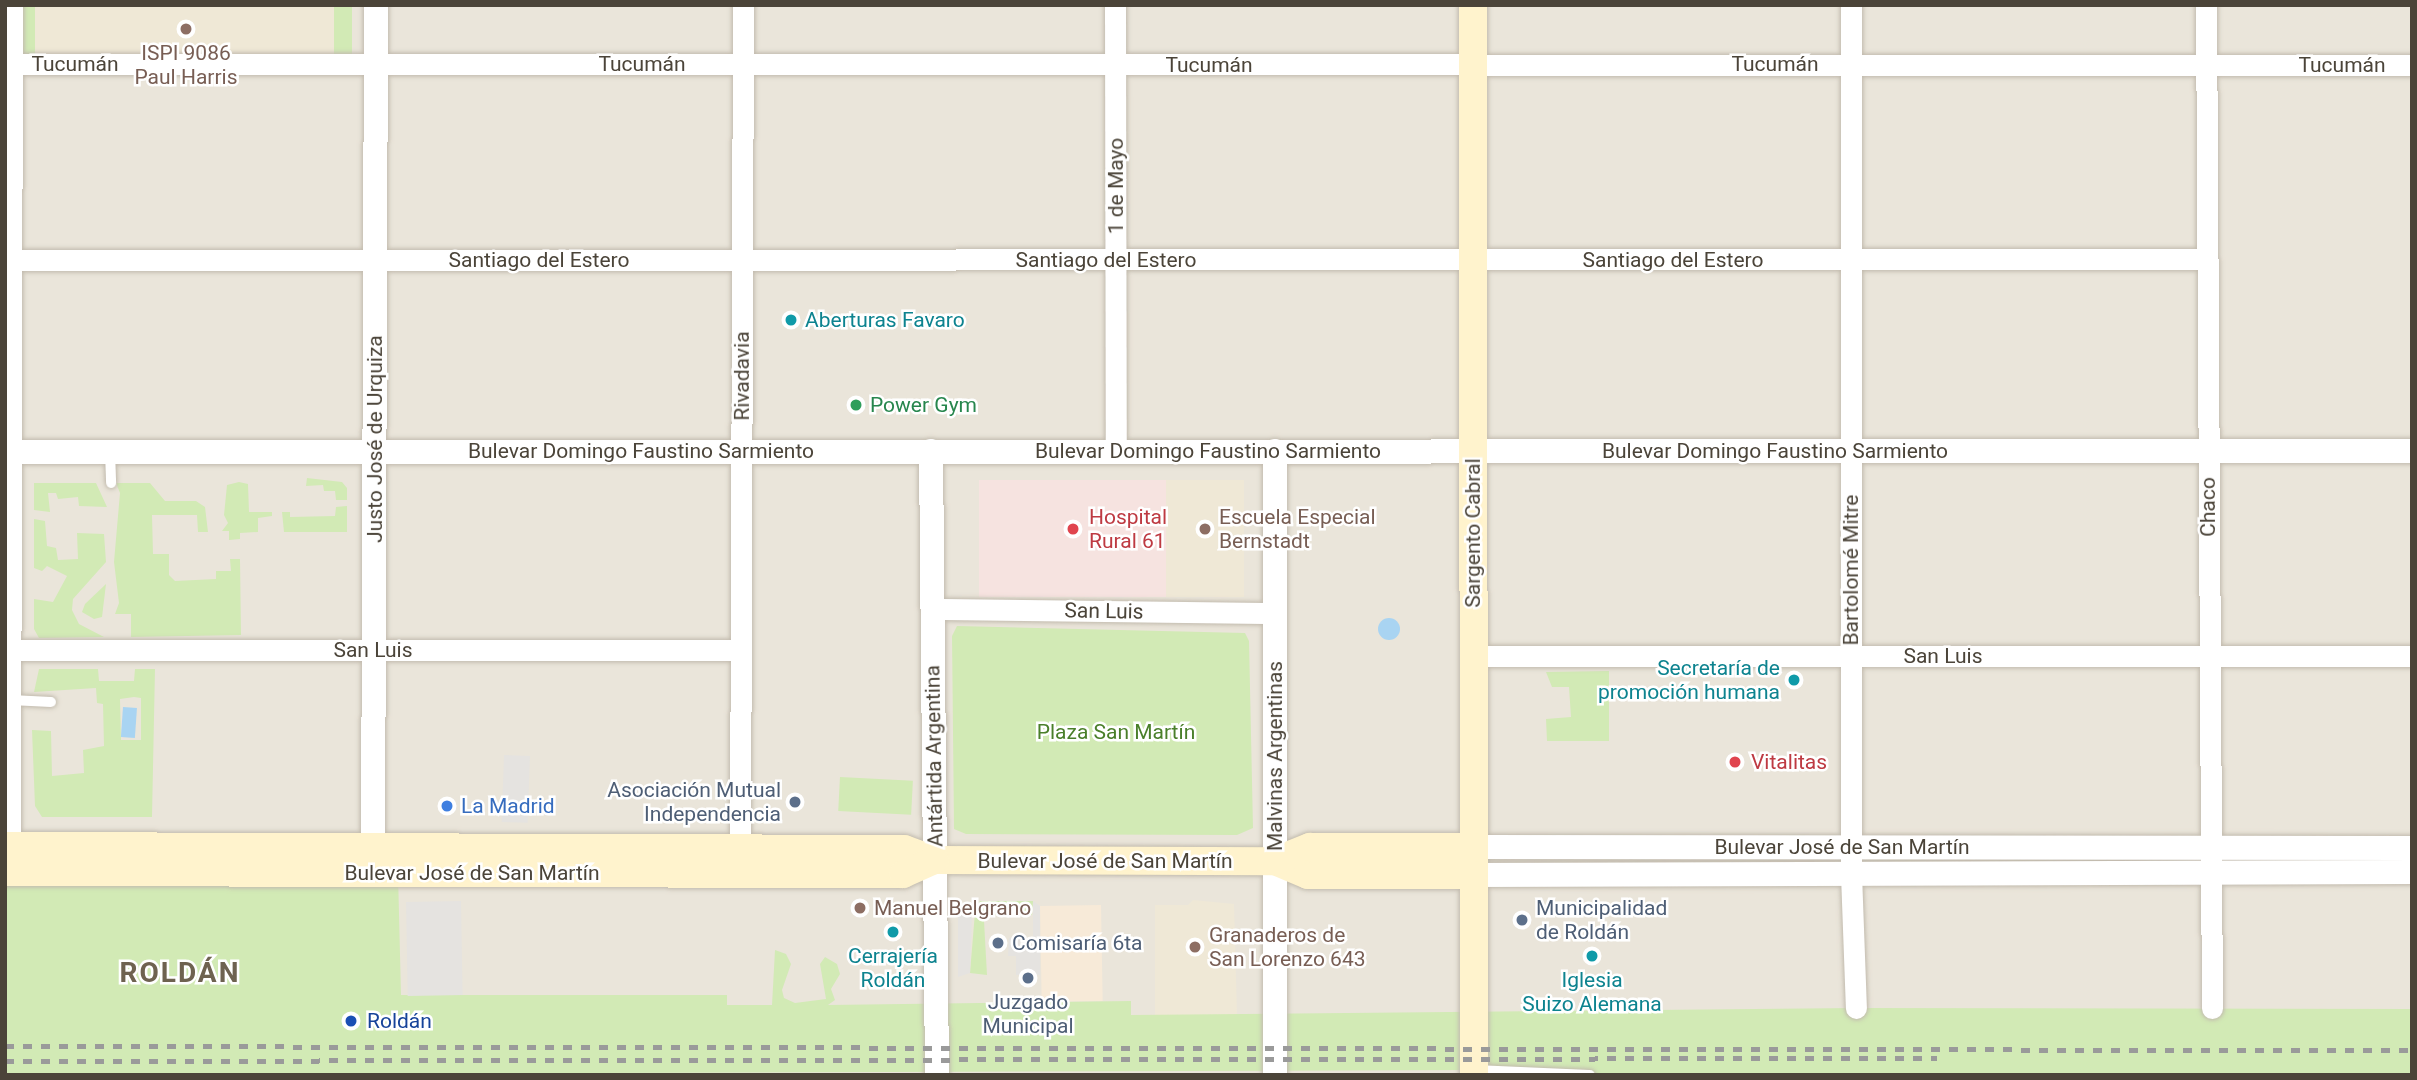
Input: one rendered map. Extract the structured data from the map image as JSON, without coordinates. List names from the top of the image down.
{
  "streets": {
    "main road": ["Sargento Cabral", "Bulevar José de San Martín"],
    "street": [
      "Tucumán",
      "1 de Mayo",
      "Santiago del Estero",
      "Rivadavia",
      "Justo José de Urquiza",
      "Bulevar Domingo Faustino Sarmiento",
      "Chaco",
      "Bartolomé Mitre",
      "San Luis",
      "Antártida Argentina",
      "Malvinas Argentinas"
    ]
  },
  "crossings": [
    ["Tucumán", "1 de Mayo"],
    ["Tucumán", "Rivadavia"],
    ["Tucumán", "Justo José de Urquiza"],
    ["Tucumán", "Chaco"],
    ["Tucumán", "Sargento Cabral"],
    ["Tucumán", "Bartolomé Mitre"],
    ["1 de Mayo", "Santiago del Estero"],
    ["1 de Mayo", "Bulevar Domingo Faustino Sarmiento"],
    ["Santiago del Estero", "Rivadavia"],
    ["Santiago del Estero", "Justo José de Urquiza"],
    ["Santiago del Estero", "Chaco"],
    ["Santiago del Estero", "Sargento Cabral"],
    ["Santiago del Estero", "Bartolomé Mitre"],
    ["Rivadavia", "Bulevar Domingo Faustino Sarmiento"],
    ["Rivadavia", "San Luis"],
    ["Rivadavia", "Bulevar José de San Martín"],
    ["Justo José de Urquiza", "Bulevar Domingo Faustino Sarmiento"],
    ["Justo José de Urquiza", "San Luis"],
    ["Justo José de Urquiza", "Bulevar José de San Martín"],
    ["Bulevar Domingo Faustino Sarmiento", "Chaco"],
    ["Bulevar Domingo Faustino Sarmiento", "Sargento Cabral"],
    ["Bulevar Domingo Faustino Sarmiento", "Bartolomé Mitre"],
    ["Bulevar Domingo Faustino Sarmiento", "Antártida Argentina"],
    ["Bulevar Domingo Faustino Sarmiento", "Malvinas Argentinas"],
    ["Chaco", "San Luis"],
    ["Chaco", "Bulevar José de San Martín"],
    ["Sargento Cabral", "San Luis"],
    ["Sargento Cabral", "Bulevar José de San Martín"],
    ["Bartolomé Mitre", "San Luis"],
    ["Bartolomé Mitre", "Bulevar José de San Martín"],
    ["San Luis", "Antártida Argentina"],
    ["San Luis", "Malvinas Argentinas"],
    ["Antártida Argentina", "Bulevar José de San Martín"],
    ["Malvinas Argentinas", "Bulevar José de San Martín"]
  ],
  "districts": ["ROLDÁN"],
  "parks": ["Plaza San Martín"],
  "places": [
    "ISPI 9086 Paul Harris",
    "Aberturas Favaro",
    "Power Gym",
    "Hospital Rural 61",
    "Escuela Especial Bernstadt",
    "Secretaría de promoción humana",
    "Vitalitas",
    "Asociación Mutual Independencia",
    "La Madrid",
    "Manuel Belgrano",
    "Municipalidad de Roldán",
    "Cerrajería Roldán",
    "Comisaría 6ta",
    "Granaderos de San Lorenzo 643",
    "Iglesia Suizo Alemana",
    "Juzgado Municipal",
    "Roldán"
  ]
}
